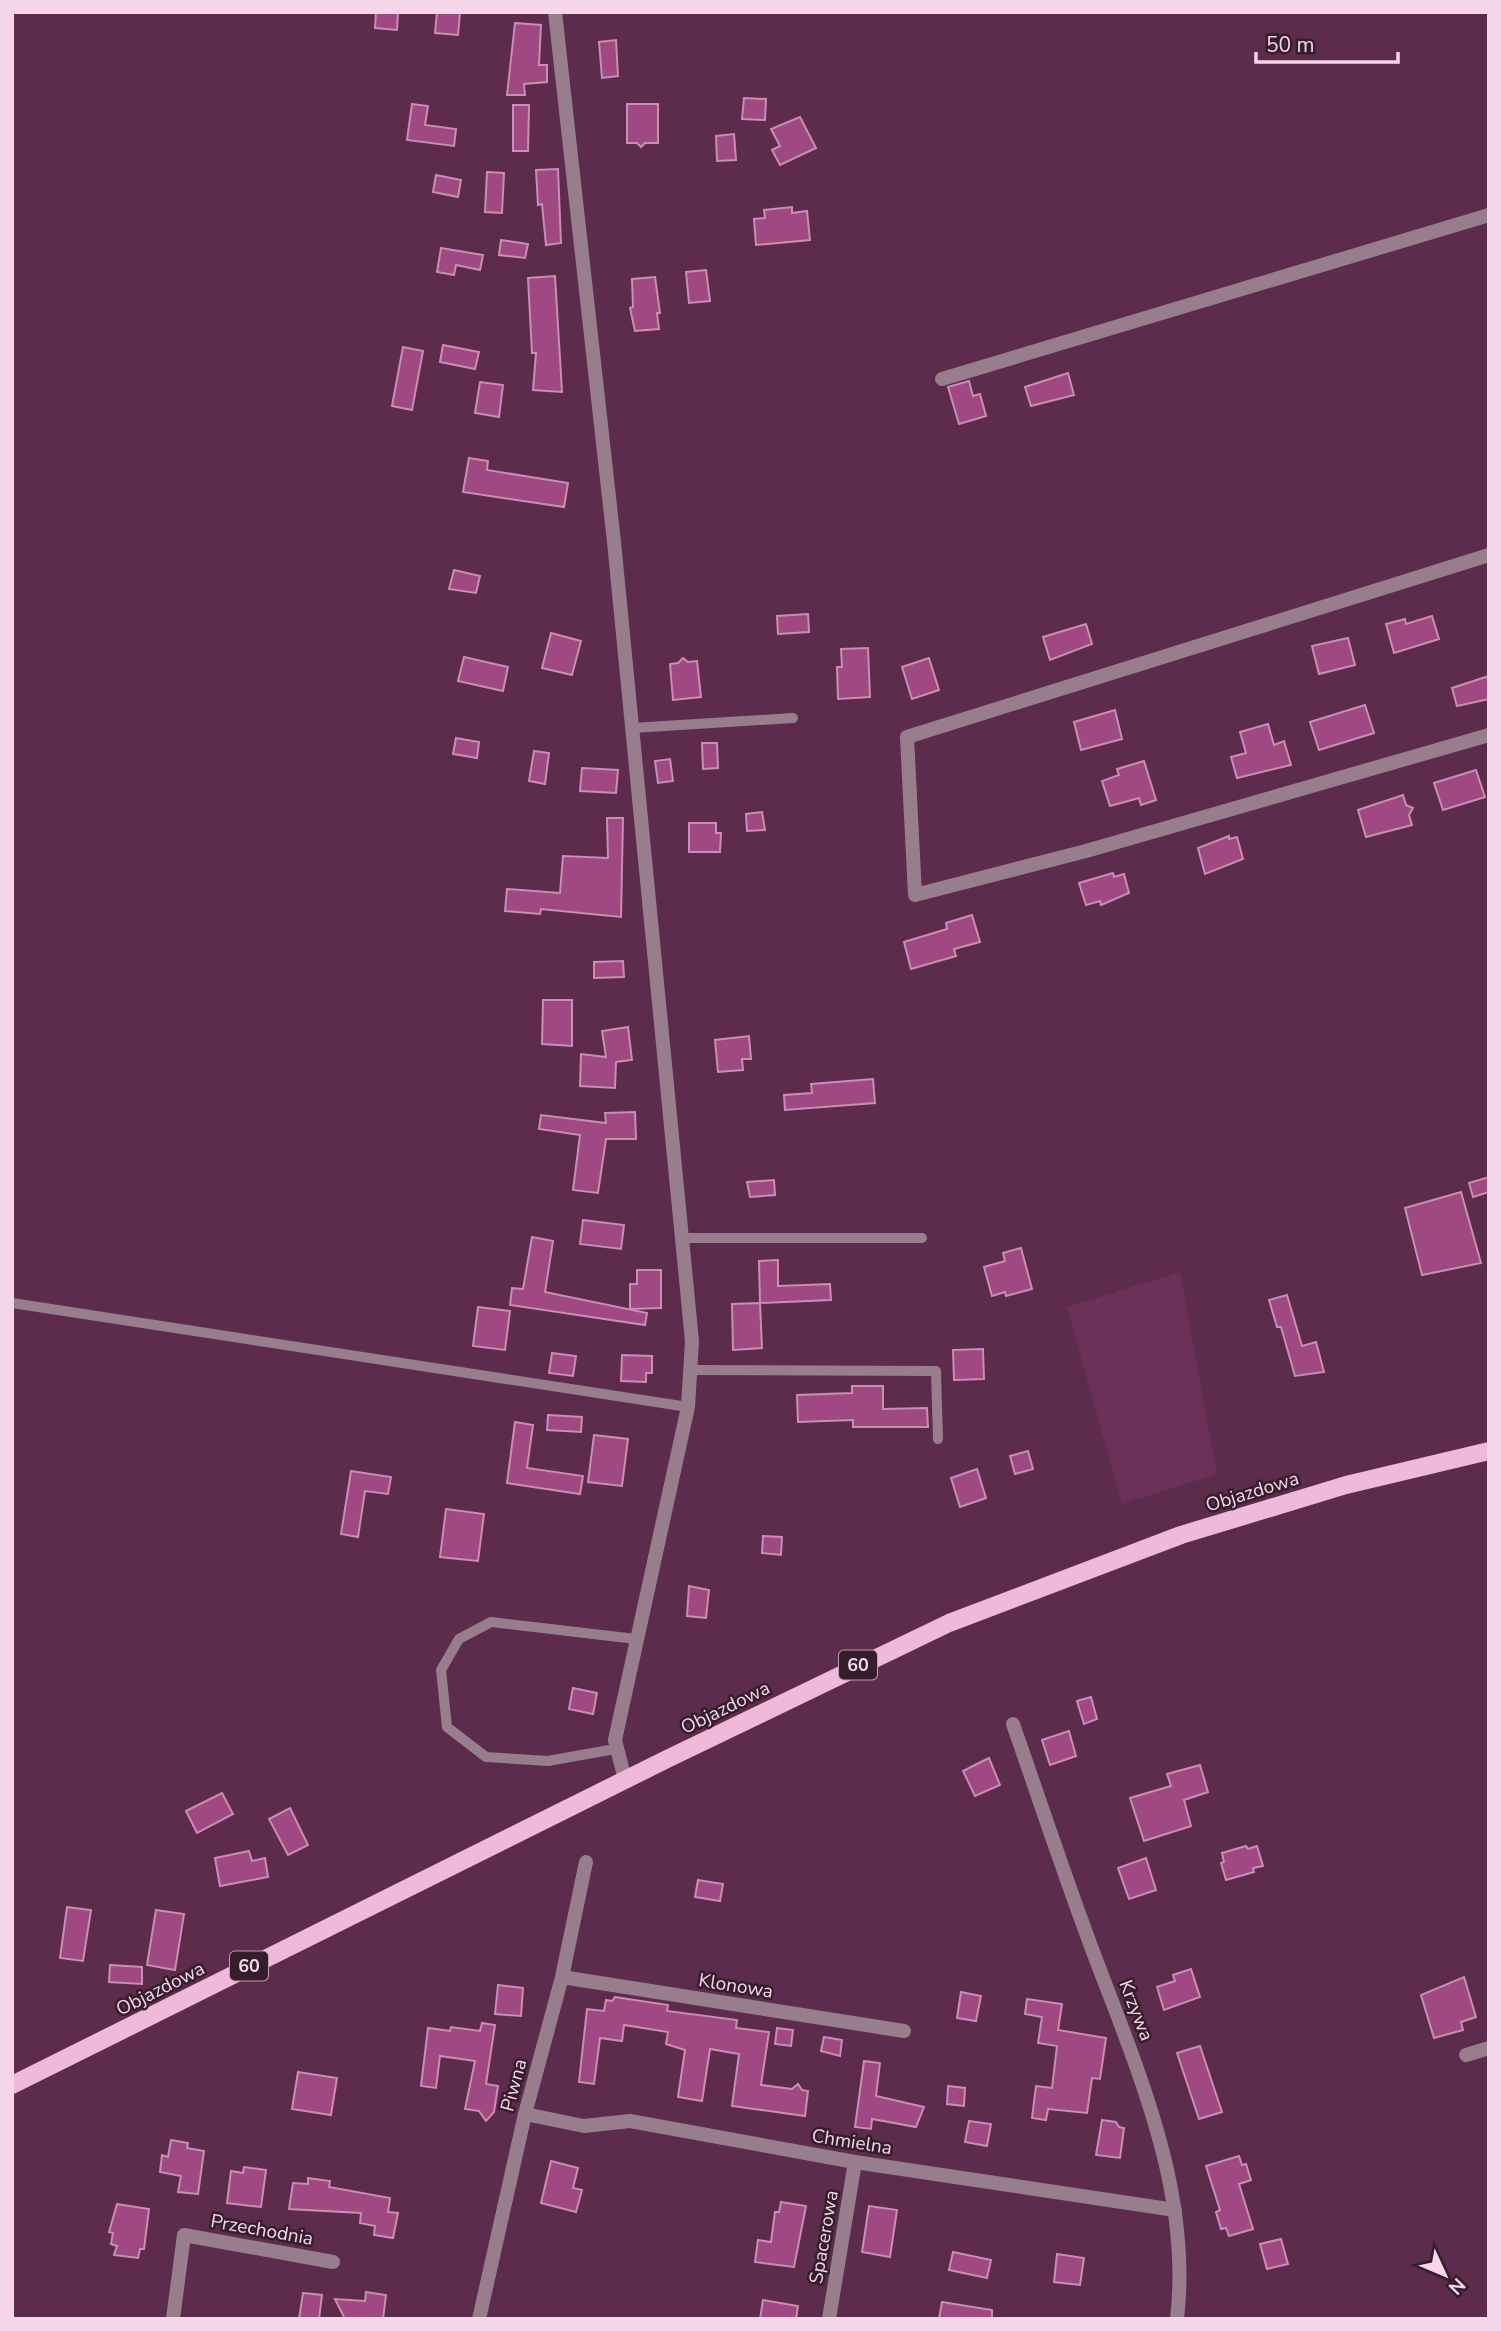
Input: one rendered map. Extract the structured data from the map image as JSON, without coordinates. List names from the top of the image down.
{
  "streets": {
    "main road": ["Objazdowa", "60"],
    "street": [
      "Klonowa",
      "Krzywa",
      "Piwna",
      "Chmielna",
      "Przechodnia",
      "Spacerowa"
    ]
  },
  "crossings": [
    ["Klonowa", "Piwna"],
    ["Krzywa", "Chmielna"],
    ["Piwna", "Chmielna"],
    ["Chmielna", "Spacerowa"]
  ],
  "scale_bar": "50 m",
  "north": "bottom right"
}
